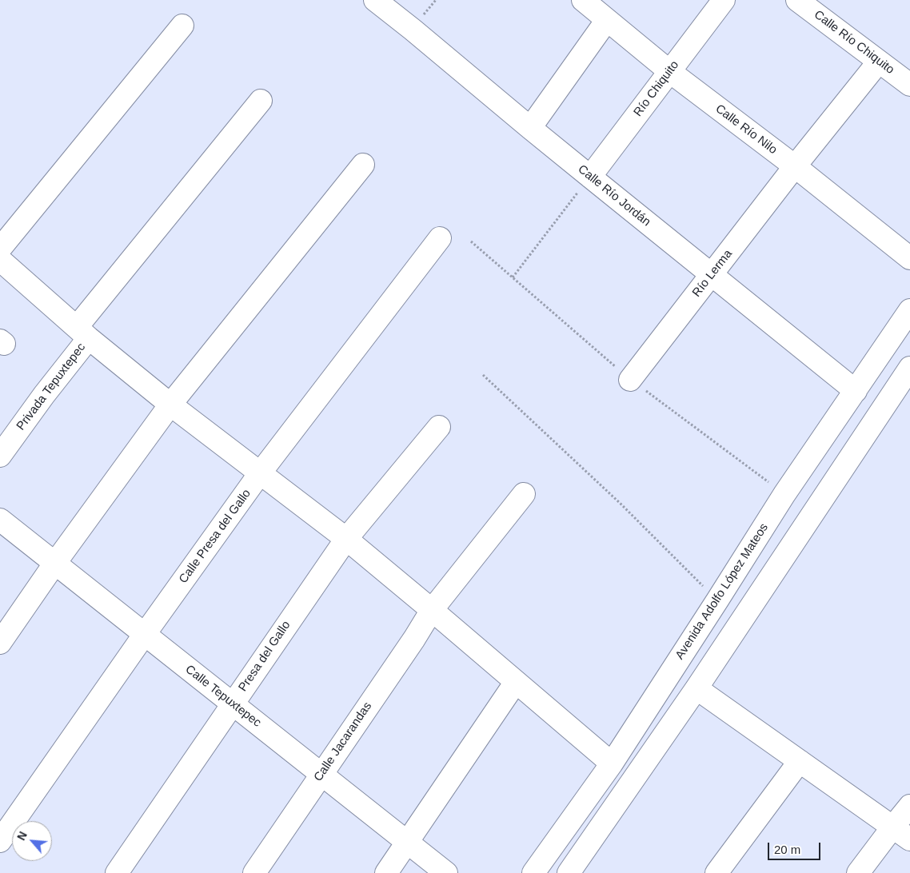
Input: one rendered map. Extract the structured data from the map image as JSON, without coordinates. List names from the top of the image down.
{
  "streets": {
    "street": [
      "Calle Río Chiquito",
      "Río Chiquito",
      "Calle Río Nilo",
      "Calle Río Jordán",
      "Río Lerma",
      "Privada Tepuxtepec",
      "Calle Presa del Gallo",
      "Avenida Adolfo López Mateos",
      "Presa del Gallo",
      "Calle Tepuxtepec",
      "Calle Jacarandas"
    ]
  },
  "crossings": [
    ["Calle Río Chiquito", "Río Lerma"],
    ["Río Chiquito", "Calle Río Nilo"],
    ["Río Chiquito", "Calle Río Jordán"],
    ["Calle Río Nilo", "Río Lerma"],
    ["Calle Río Jordán", "Río Lerma"],
    ["Calle Río Jordán", "Avenida Adolfo López Mateos"],
    ["Calle Presa del Gallo", "Calle Tepuxtepec"],
    ["Presa del Gallo", "Calle Tepuxtepec"],
    ["Calle Tepuxtepec", "Calle Jacarandas"]
  ],
  "scale_bar": "20 m",
  "north": "top left"
}
